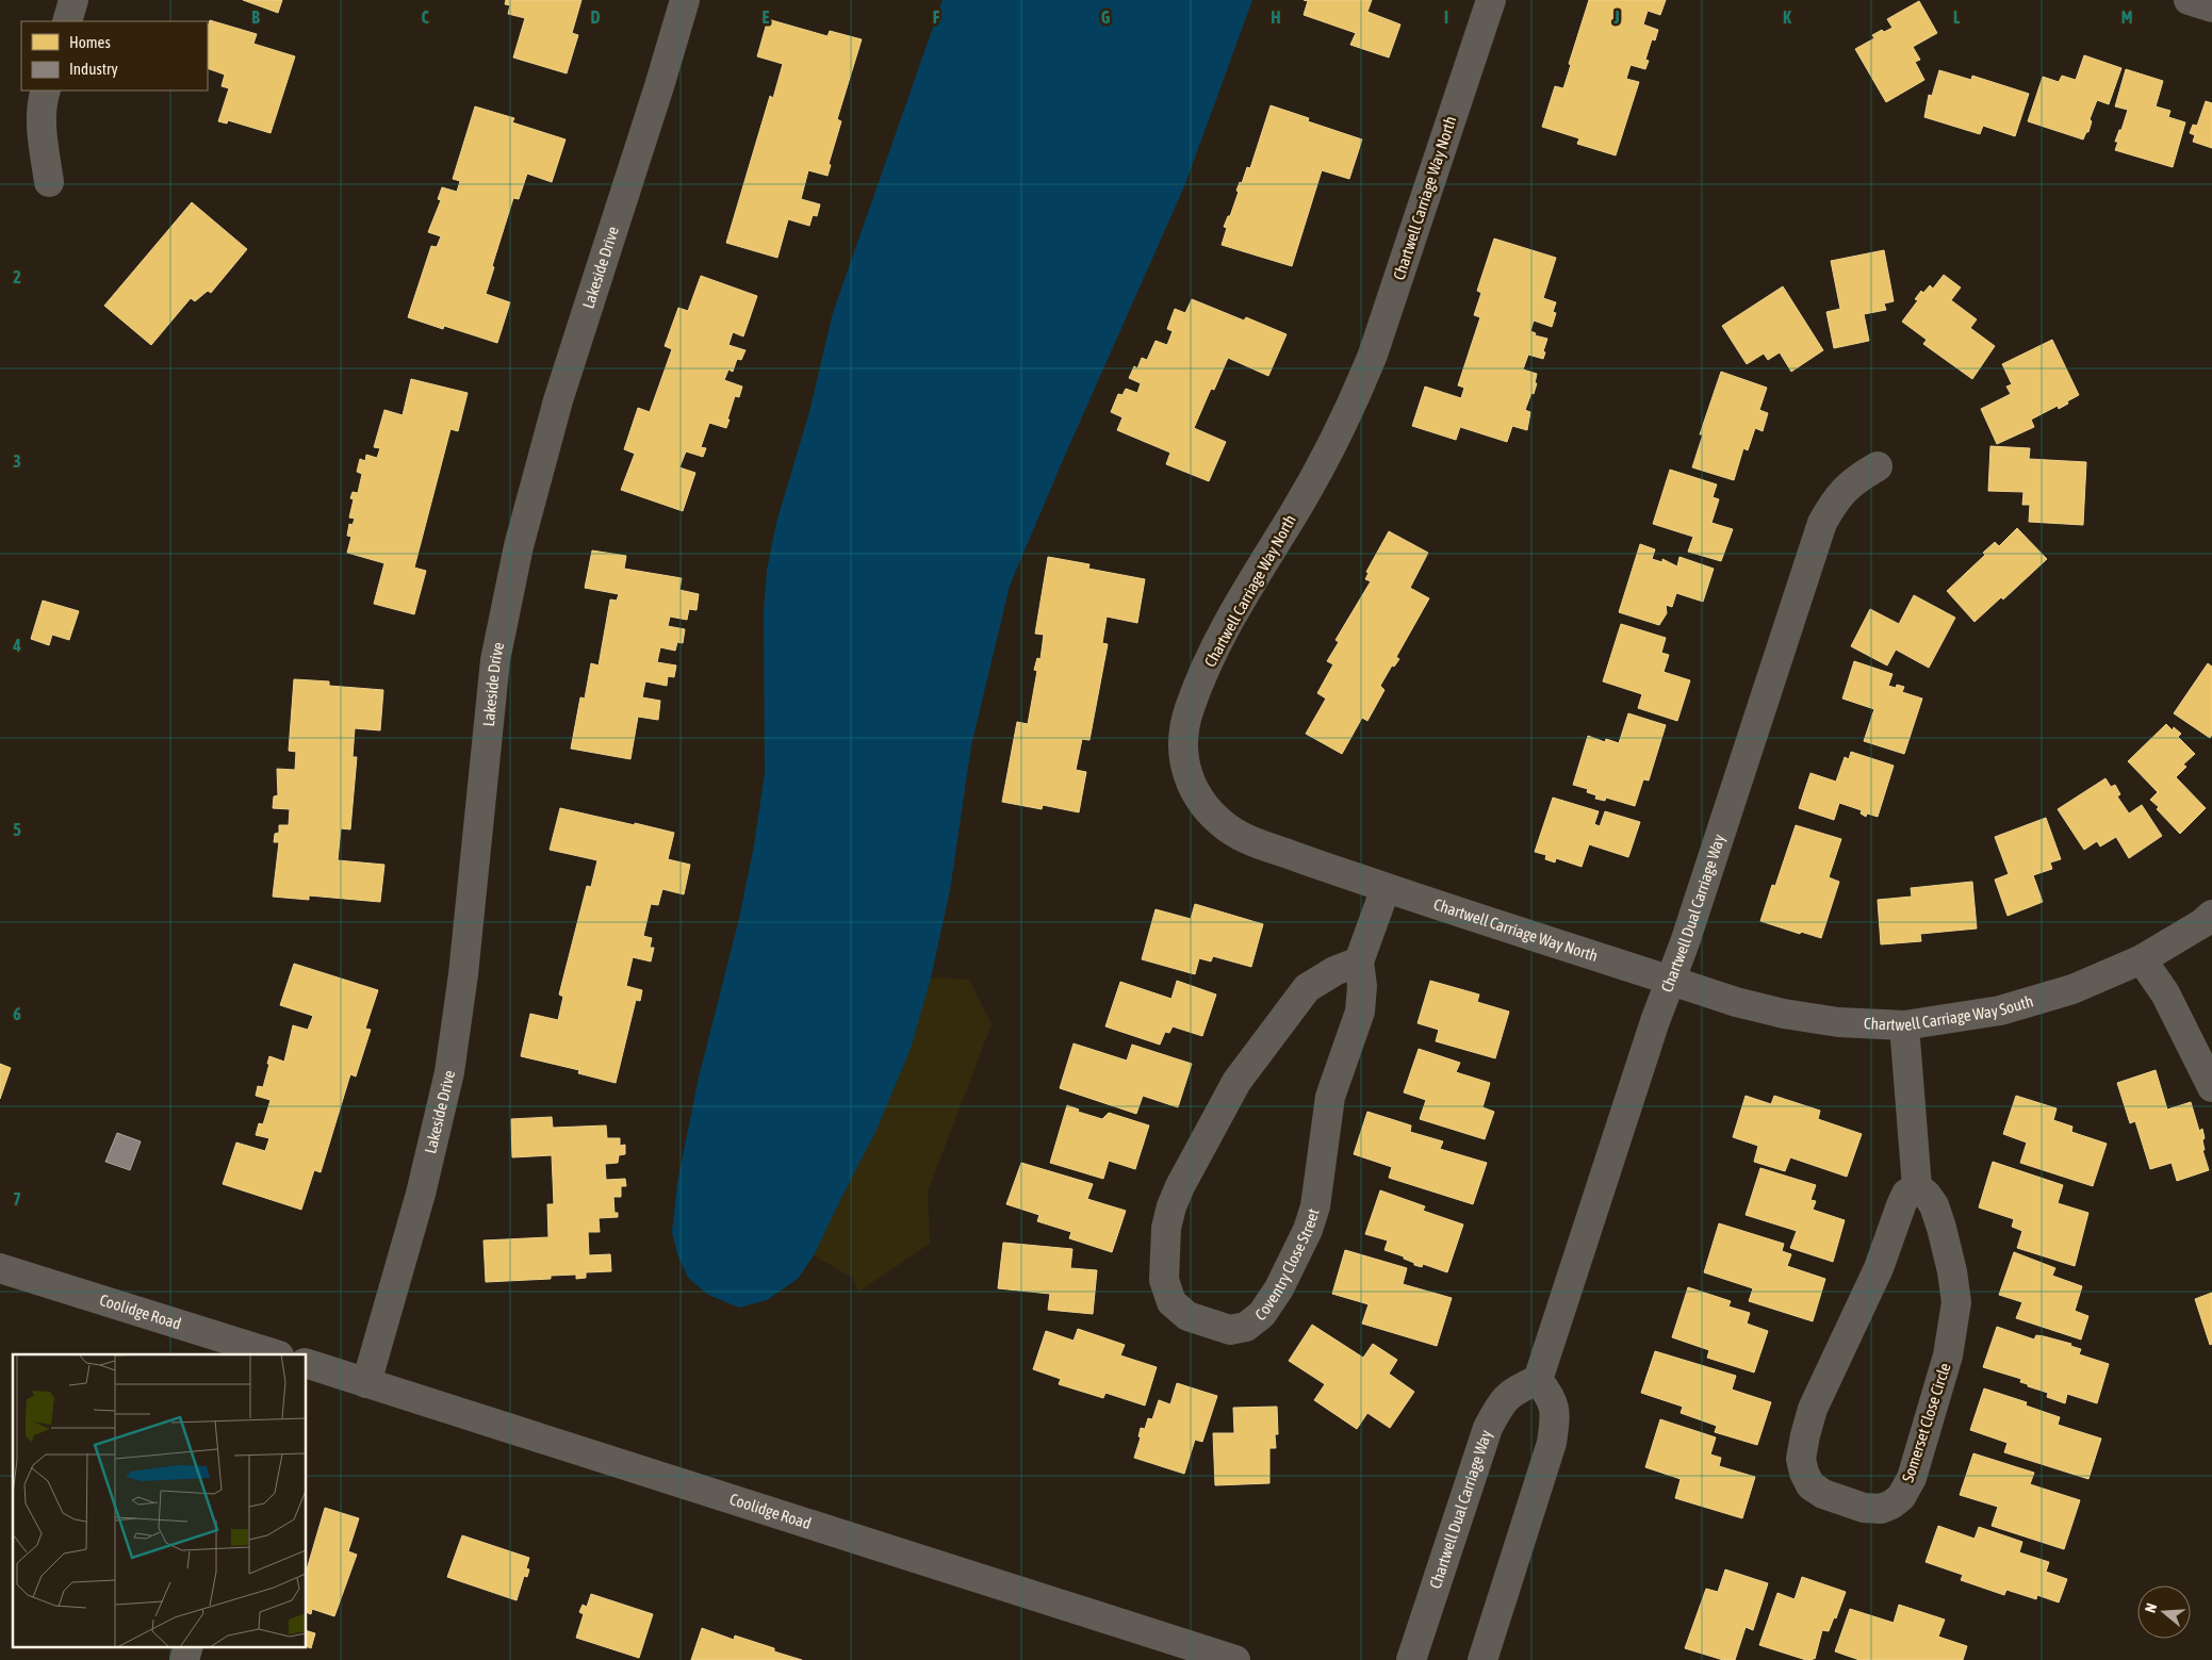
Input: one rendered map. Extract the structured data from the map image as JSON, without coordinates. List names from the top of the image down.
{
  "streets": {
    "street": [
      "Chartwell Carriage Way North",
      "Lakeside Drive",
      "Chartwell Dual Carriage Way",
      "Chartwell Carriage Way South",
      "Coventry Close Street",
      "Coolidge Road",
      "Somerset Close Circle"
    ]
  },
  "crossings": [
    ["Chartwell Carriage Way North", "Chartwell Dual Carriage Way"],
    ["Chartwell Carriage Way North", "Chartwell Carriage Way South"],
    ["Chartwell Carriage Way North", "Coventry Close Street"],
    ["Lakeside Drive", "Coolidge Road"],
    ["Chartwell Dual Carriage Way", "Chartwell Carriage Way South"]
  ],
  "legend": ["Homes", "Industry"],
  "north": "left",
  "grid": {
    "columns": [
      "B",
      "C",
      "D",
      "E",
      "F",
      "G",
      "H",
      "I",
      "J",
      "K",
      "L",
      "M"
    ],
    "rows": [
      "2",
      "3",
      "4",
      "5",
      "6",
      "7"
    ]
  }
}
